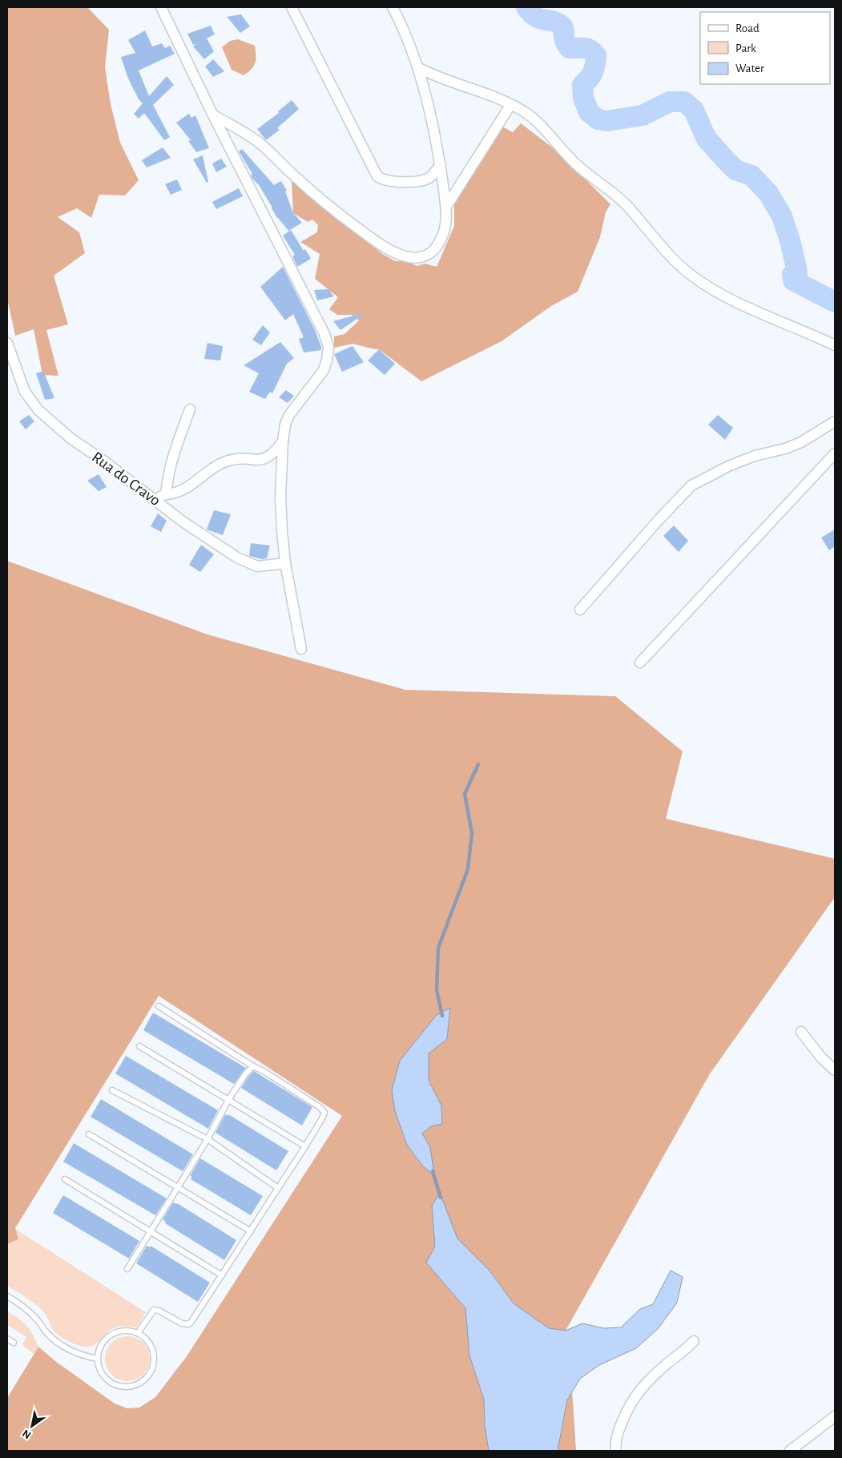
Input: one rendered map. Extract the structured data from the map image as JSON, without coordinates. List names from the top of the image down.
{
  "streets": {
    "street": ["Rua do Cravo"]
  },
  "legend": ["Road", "Park", "Water"],
  "north": "bottom left"
}
